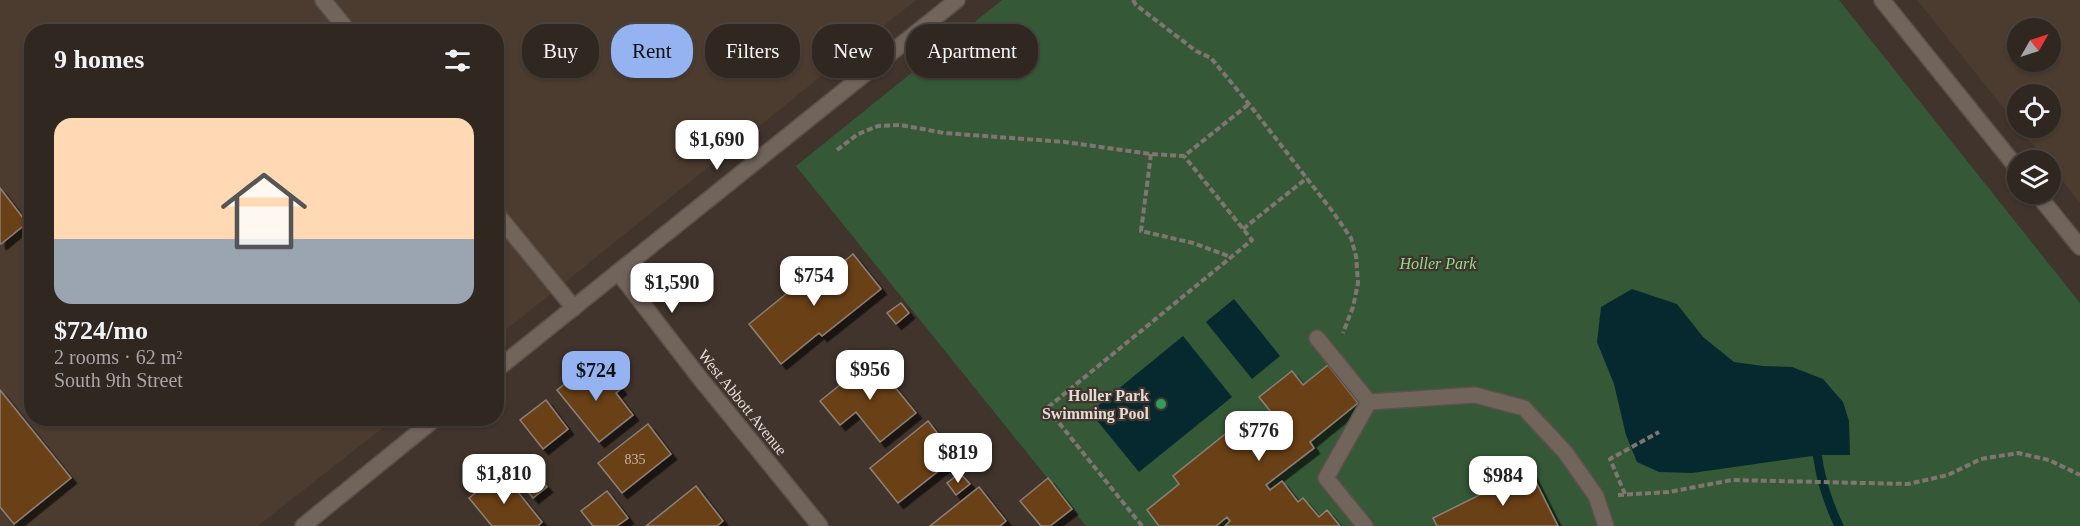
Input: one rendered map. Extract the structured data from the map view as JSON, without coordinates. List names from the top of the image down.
{
  "streets": {
    "street": ["West Abbott Avenue"]
  },
  "parks": ["Holler Park"],
  "places": ["Holler Park Swimming Pool"],
  "house_numbers": ["835"],
  "north": "top right",
  "page": {
    "chip": [
      "Buy",
      "Rent",
      "Filters",
      "New",
      "Apartment"
    ],
    "heading": "9 homes",
    "list": [
      {
        "name": "$724/mo",
        "note": "2 rooms · 62 m² · South 9th Street"
      }
    ],
    "price": [
      "$1,690",
      "$754",
      "$1,590",
      "$956",
      "$724",
      "$776",
      "$819",
      "$1,810",
      "$984"
    ]
  }
}
